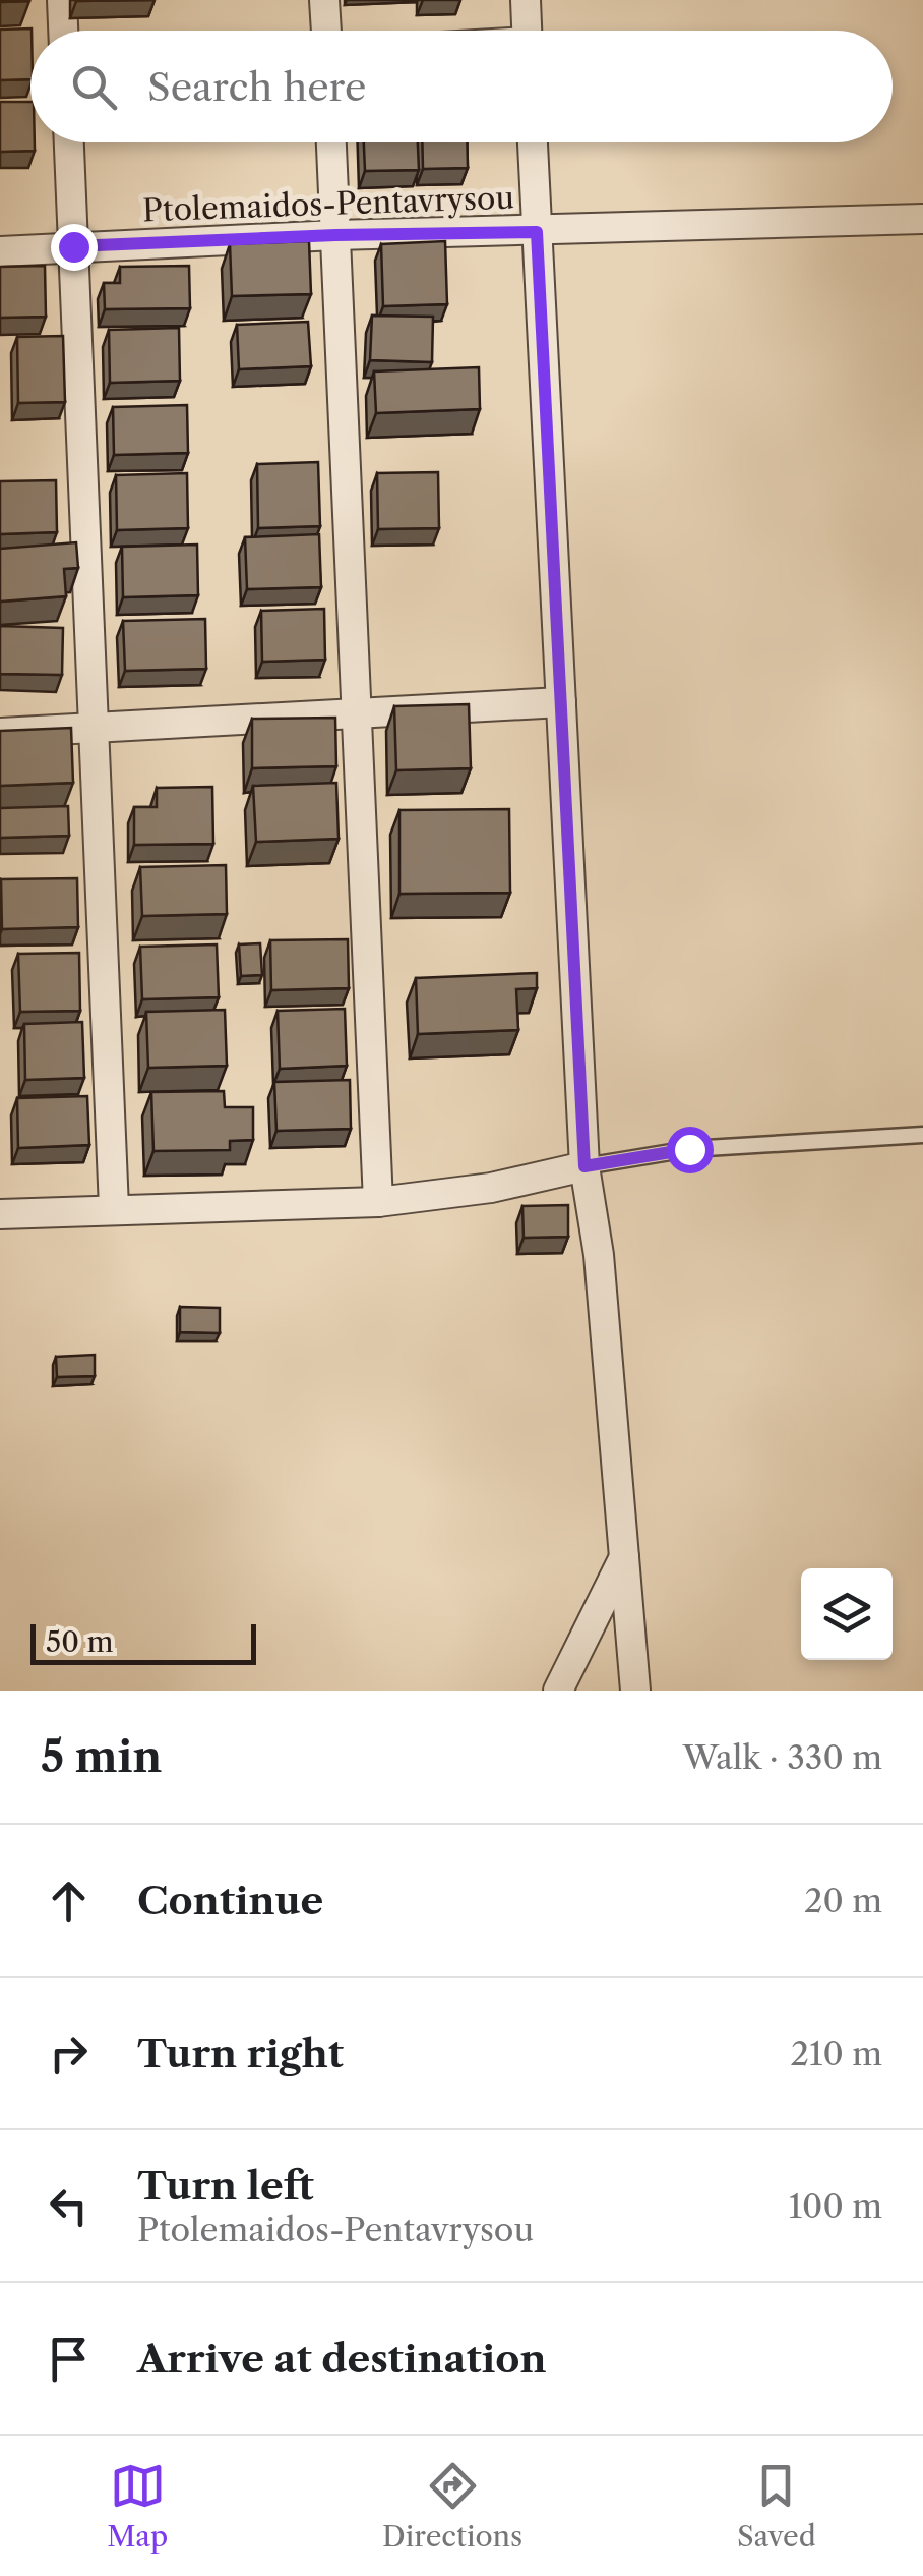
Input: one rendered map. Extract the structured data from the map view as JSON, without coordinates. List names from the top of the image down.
{
  "streets": {
    "street": ["Ptolemaidos-Pentavrysou"]
  },
  "scale_bar": "50 m",
  "page": {
    "search": "Search here",
    "scale": "50 m",
    "heading": ["5 min", "Walk · 330 m"],
    "list": [
      ["Continue", "20 m"],
      ["Turn right", "210 m"],
      ["Turn left", "Ptolemaidos-Pentavrysou", "100 m"],
      "Arrive at destination"
    ],
    "nav": ["Map", "Directions", "Saved"]
  }
}
